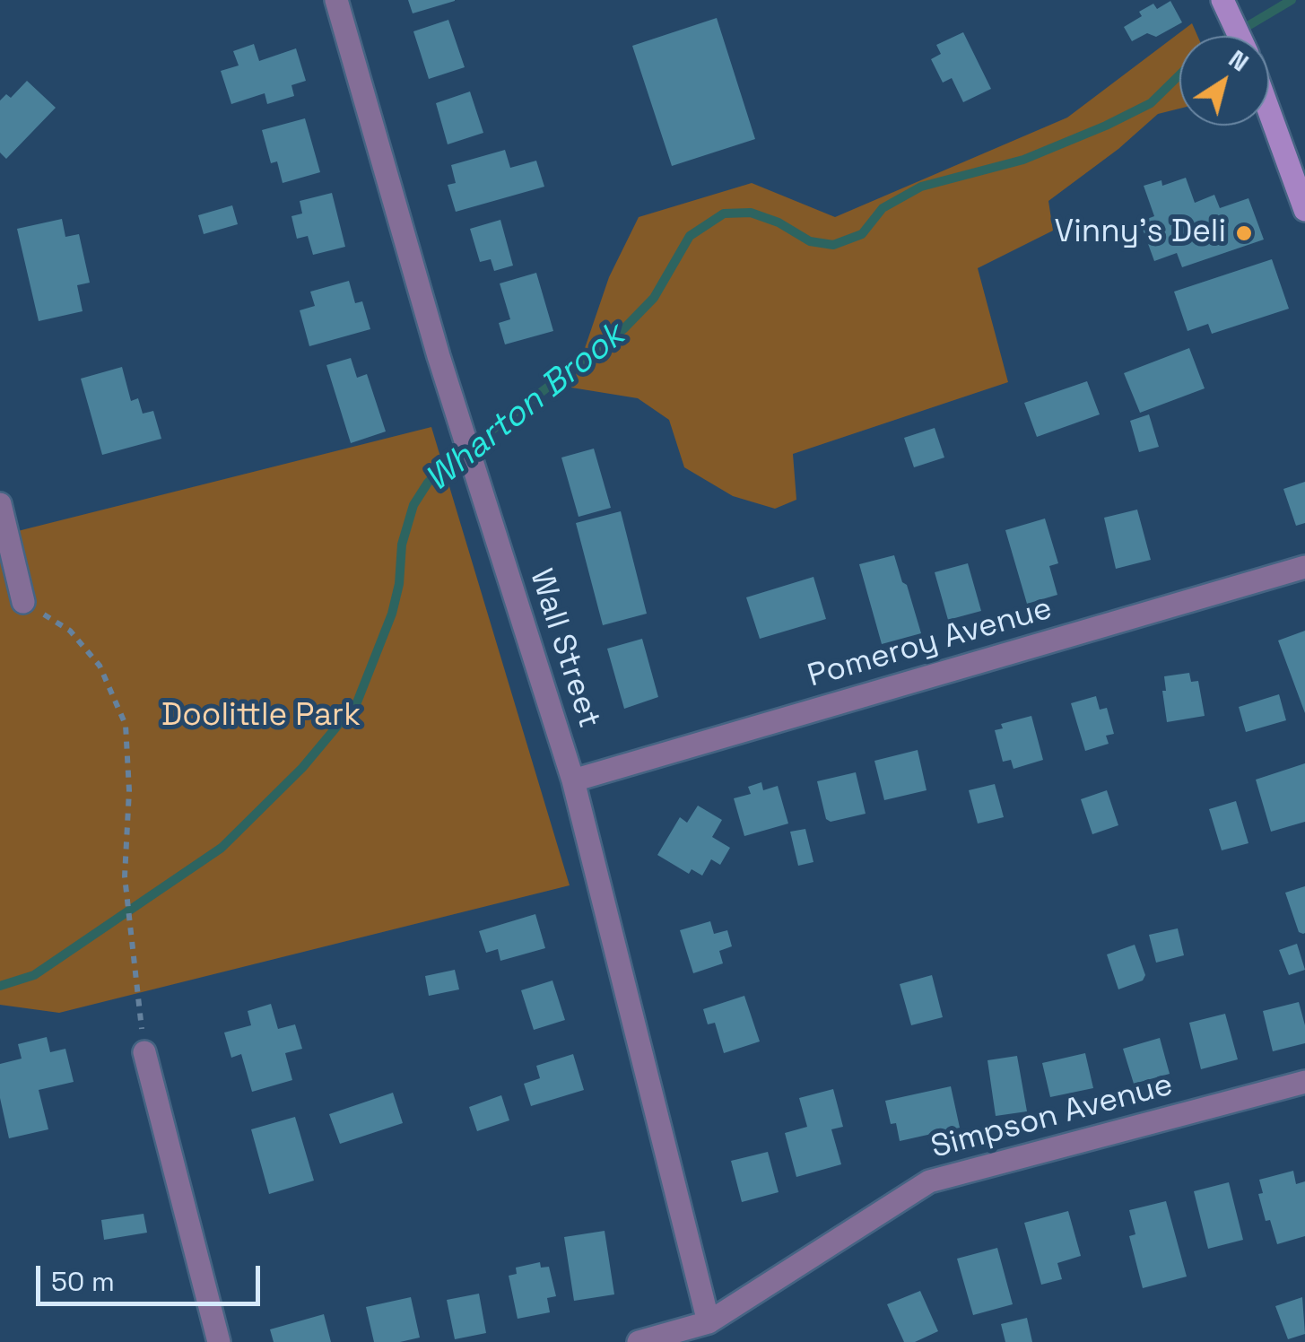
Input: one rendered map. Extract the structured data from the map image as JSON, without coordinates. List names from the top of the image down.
{
  "streets": {
    "street": ["Pomeroy Avenue", "Wall Street", "Simpson Avenue"]
  },
  "crossings": [
    ["Pomeroy Avenue", "Wall Street"],
    ["Wall Street", "Simpson Avenue"]
  ],
  "water": ["Wharton Brook"],
  "parks": ["Doolittle Park"],
  "places": ["Vinny’s Deli"],
  "scale_bar": "50 m",
  "north": "top right"
}
